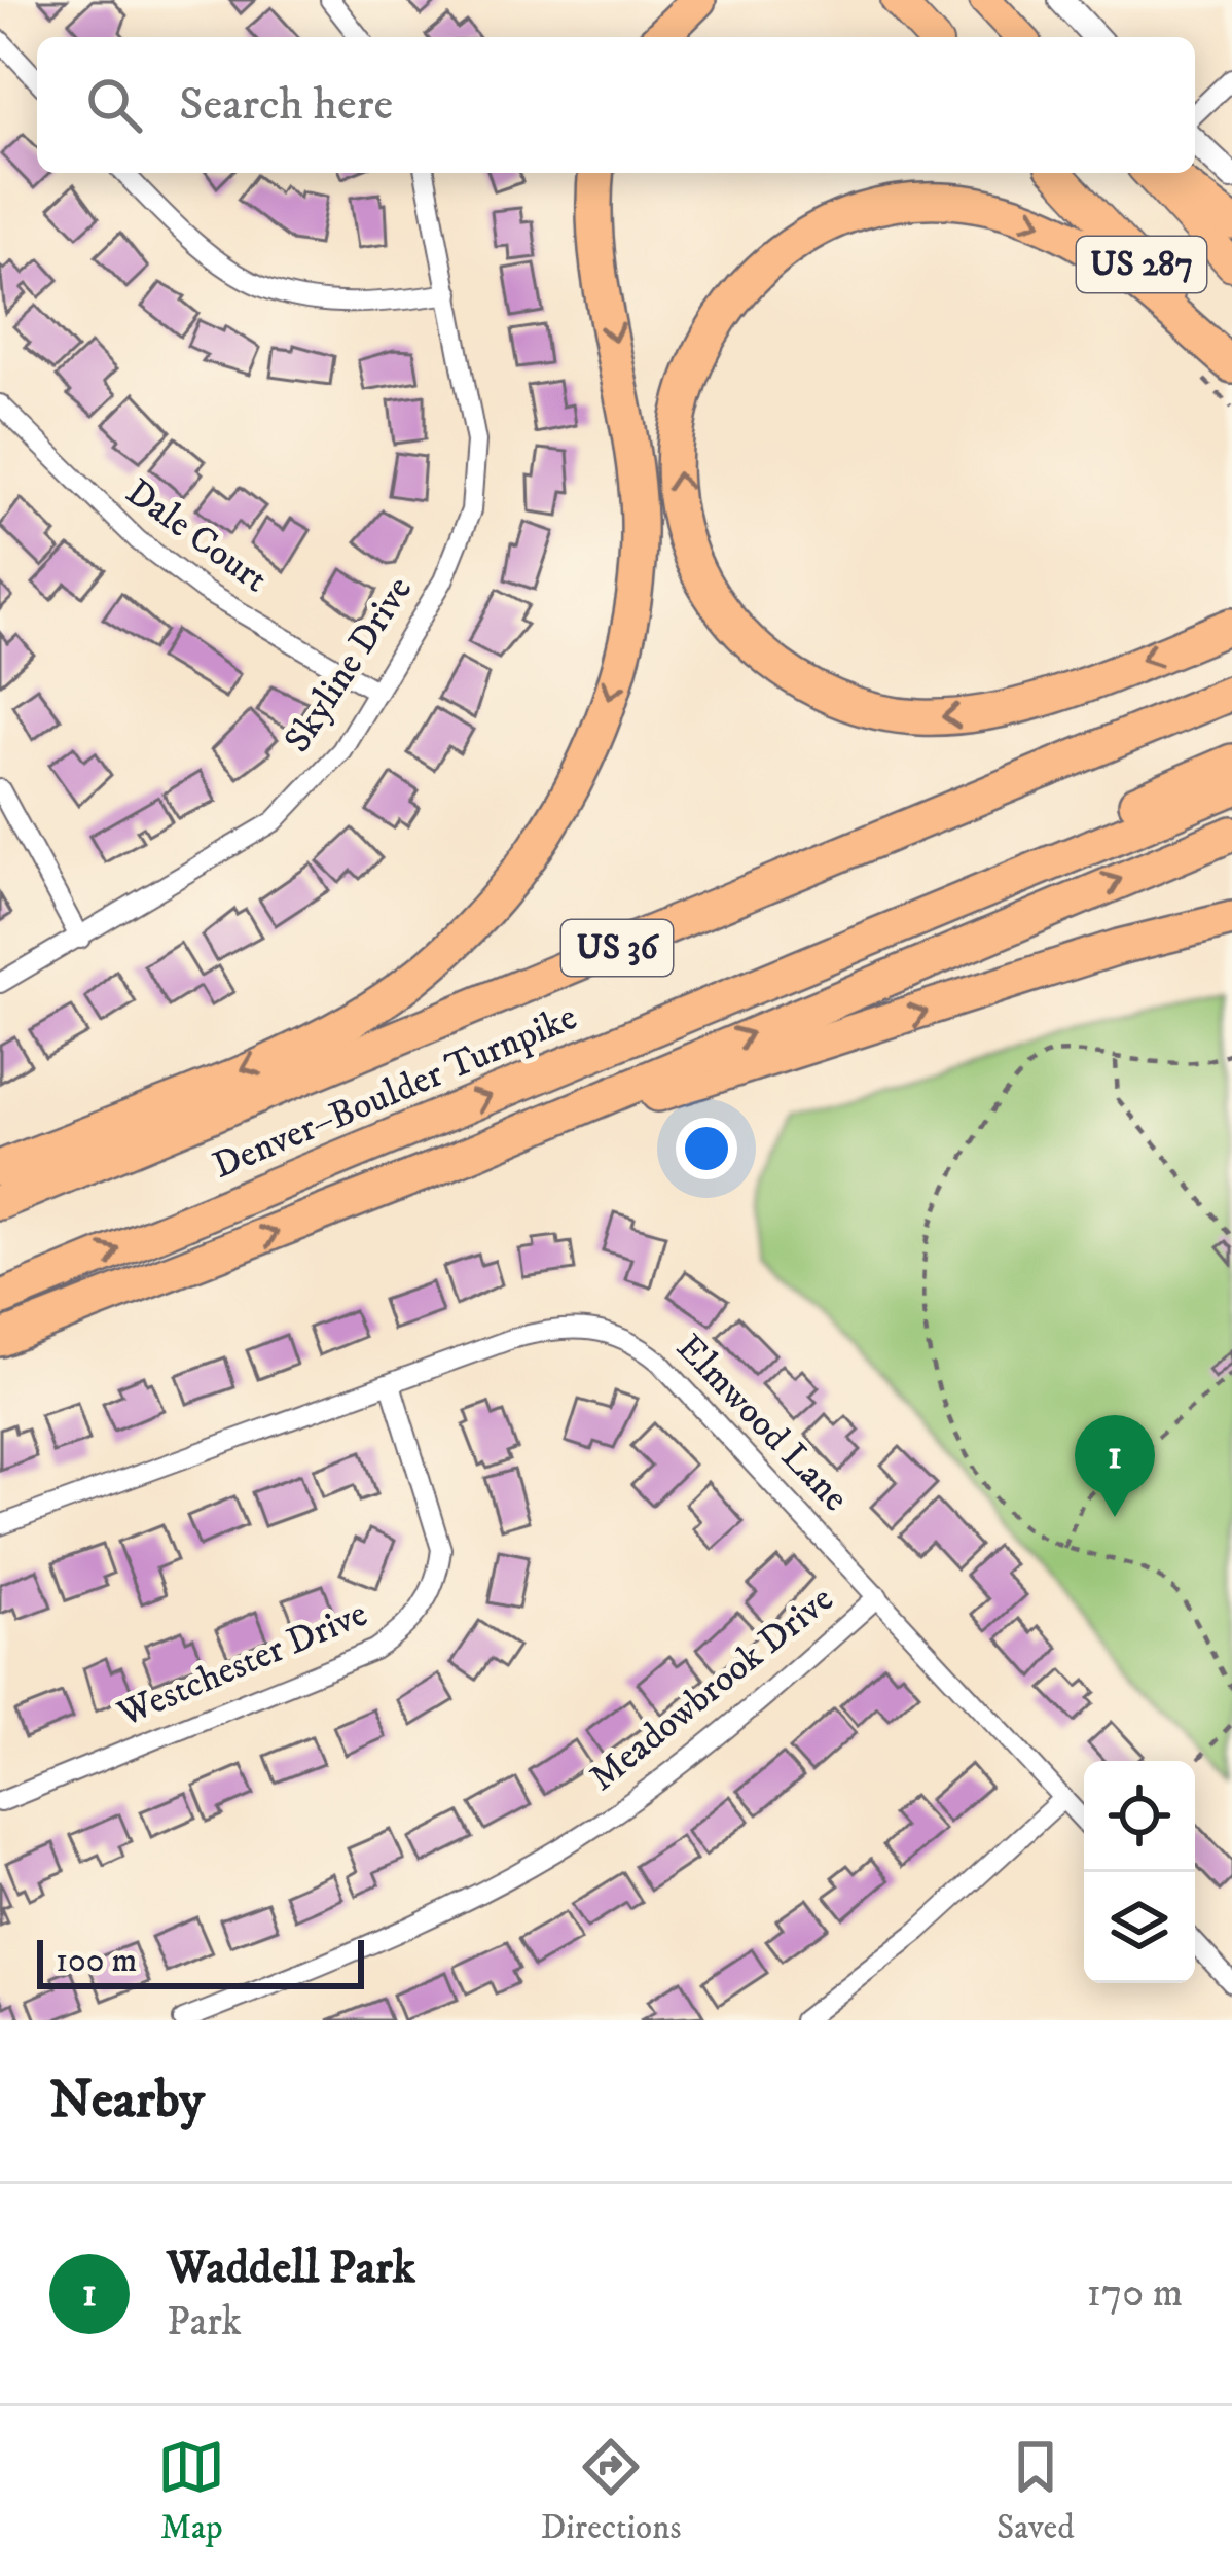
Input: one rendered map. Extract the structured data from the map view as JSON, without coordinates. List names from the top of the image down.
{
  "streets": {
    "highway": ["US 36", "Denver–Boulder Turnpike"],
    "main road": ["US 287"],
    "street": [
      "Dale Court",
      "Skyline Drive",
      "Elmwood Lane",
      "Westchester Drive",
      "Meadowbrook Drive"
    ]
  },
  "crossings": [
    ["Dale Court", "Skyline Drive"],
    ["Elmwood Lane", "Westchester Drive"],
    ["Elmwood Lane", "Meadowbrook Drive"]
  ],
  "scale_bar": "100 m",
  "page": {
    "search": "Search here",
    "pins": "1",
    "scale": "100 m",
    "heading": "Nearby",
    "list": [
      {
        "mark": "1",
        "name": "Waddell Park",
        "note": "Park",
        "value": "170 m"
      }
    ],
    "nav": ["Map", "Directions", "Saved"]
  }
}
